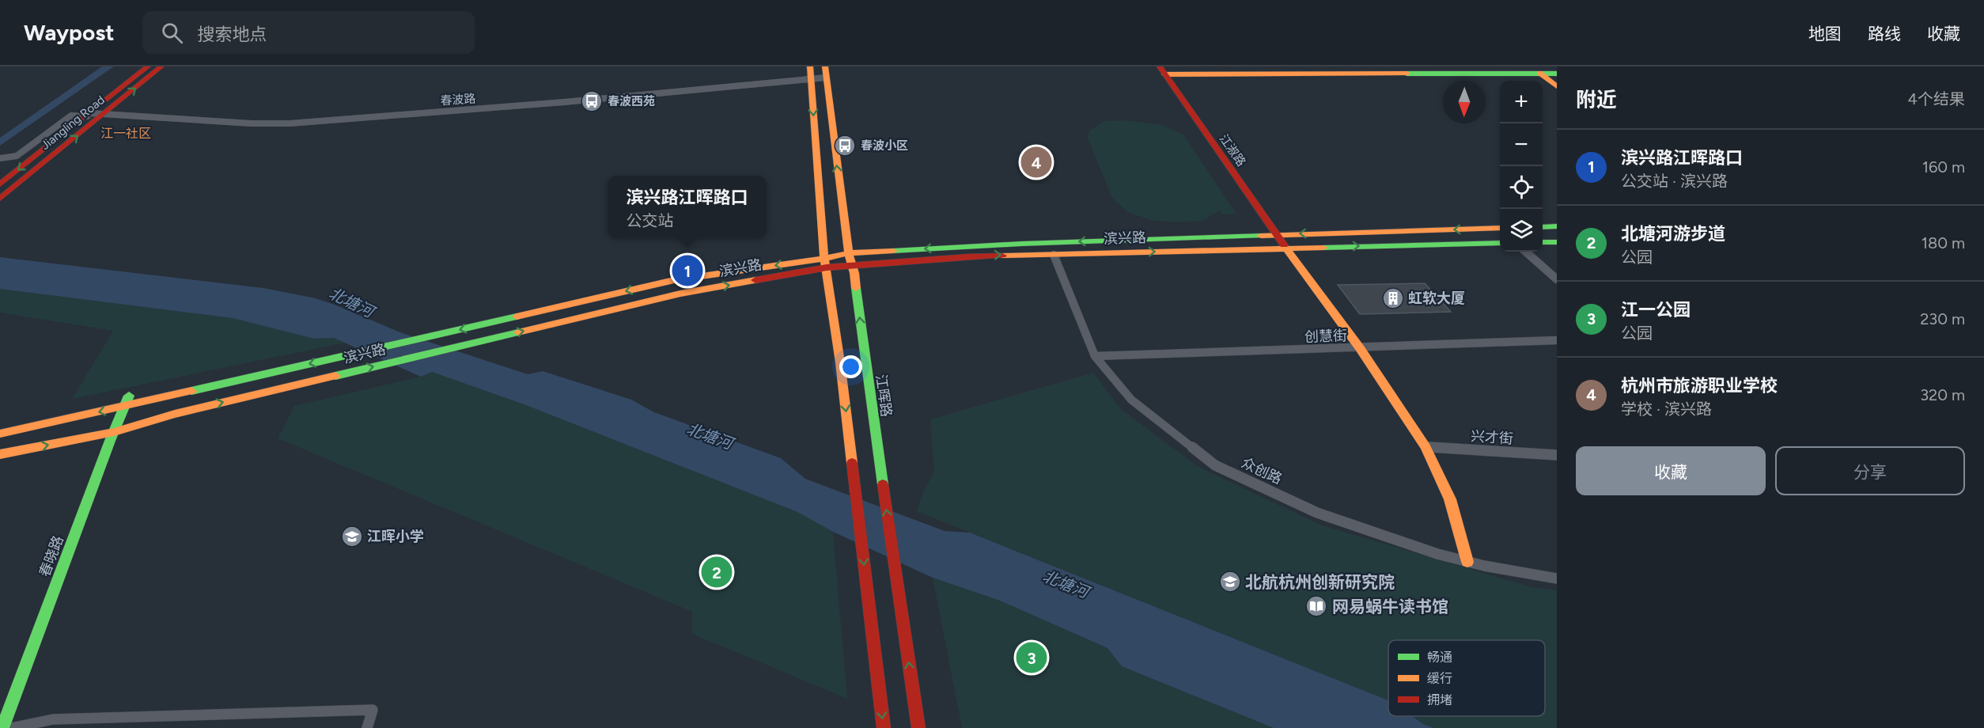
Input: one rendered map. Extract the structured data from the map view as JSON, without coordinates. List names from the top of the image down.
{
  "streets": {
    "main road": [
      "Jiangling Road",
      "江淑路",
      "滨兴路",
      "江晖路",
      "春晓路"
    ],
    "street": [
      "春波路",
      "创慧街",
      "兴才街",
      "众创路"
    ]
  },
  "crossings": [
    ["春波路", "Jiangling Road"],
    ["春波路", "江晖路"],
    ["江淑路", "滨兴路"],
    ["江淑路", "创慧街"],
    ["江淑路", "兴才街"],
    ["江淑路", "众创路"],
    ["滨兴路", "江晖路"],
    ["滨兴路", "众创路"],
    ["滨兴路", "春晓路"],
    ["创慧街", "众创路"]
  ],
  "districts": ["江一社区"],
  "water": ["北塘河"],
  "places": {
    "bus stop": ["春波西苑", "春波小区"],
    "building": ["虹软大厦"],
    "school or university": ["江晖小学", "北航杭州创新研究院"],
    "library": ["网易蜗牛读书馆"]
  },
  "legend": ["畅通", "缓行", "拥堵"],
  "north": "bottom",
  "page": {
    "header": "Waypost",
    "search": "搜索地点",
    "nav": ["地图", "路线", "收藏"],
    "heading": ["附近", "4个结果"],
    "map_buttons": ["+", "−"],
    "list": [
      {
        "mark": "1",
        "name": "滨兴路江晖路口",
        "note": "公交站 · 滨兴路",
        "value": "160 m"
      },
      {
        "mark": "2",
        "name": "北塘河游步道",
        "note": "公园",
        "value": "180 m"
      },
      {
        "mark": "3",
        "name": "江一公园",
        "note": "公园",
        "value": "230 m"
      },
      {
        "mark": "4",
        "name": "杭州市旅游职业学校",
        "note": "学校 · 滨兴路",
        "value": "320 m"
      }
    ],
    "pins": [
      "4",
      "1",
      "2",
      "3"
    ],
    "popup": ["滨兴路江晖路口", "公交站"],
    "buttons": ["收藏", "分享"]
  }
}
